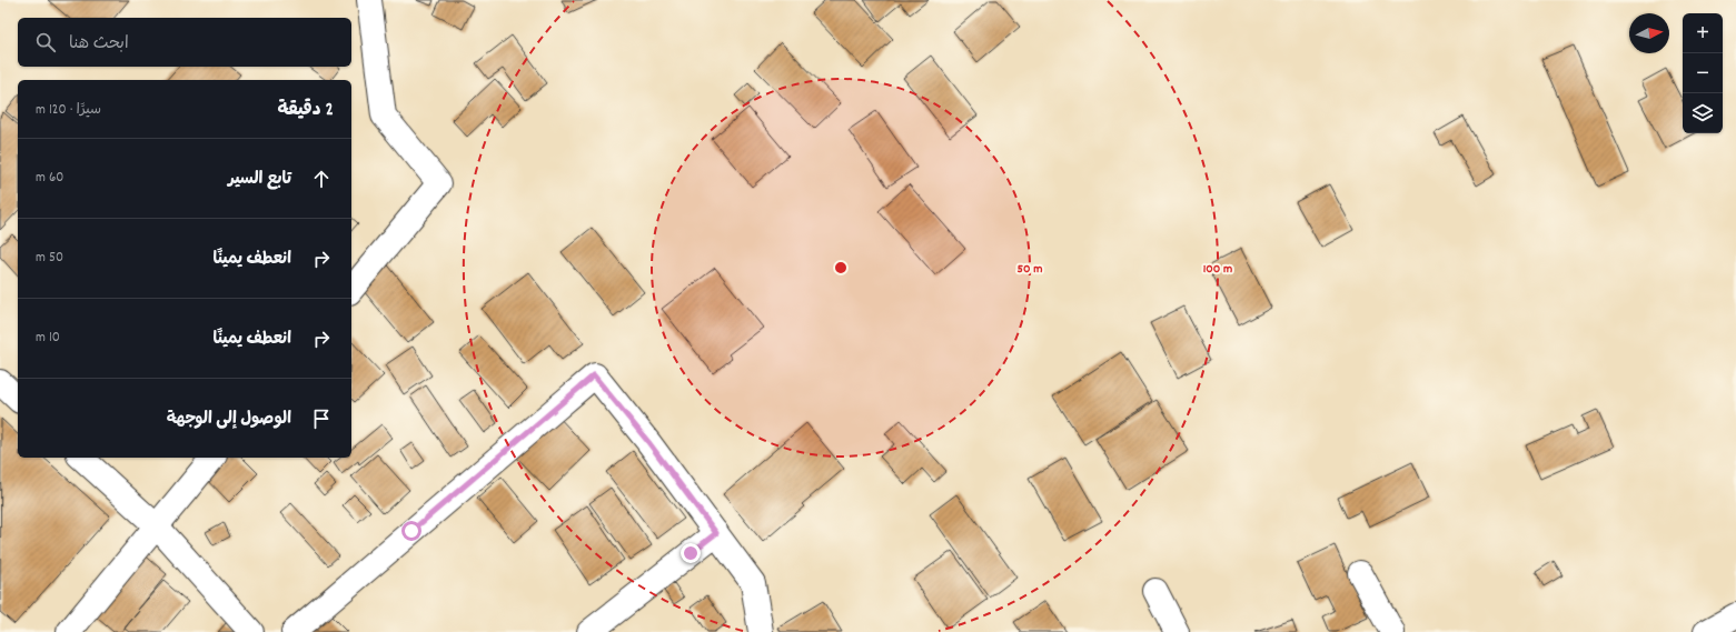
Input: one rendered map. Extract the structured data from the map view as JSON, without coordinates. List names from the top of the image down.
{
  "north": "right",
  "page": {
    "map_buttons": ["+", "−"],
    "search": "ابحث هنا",
    "heading": ["2 دقيقة", "سيرًا · 120 m"],
    "list": [
      ["تابع السير", "60 m"],
      ["انعطف يمينًا", "50 m"],
      ["انعطف يمينًا", "10 m"],
      "الوصول إلى الوجهة"
    ]
  },
  "rings": ["50 m", "100 m"]
}
